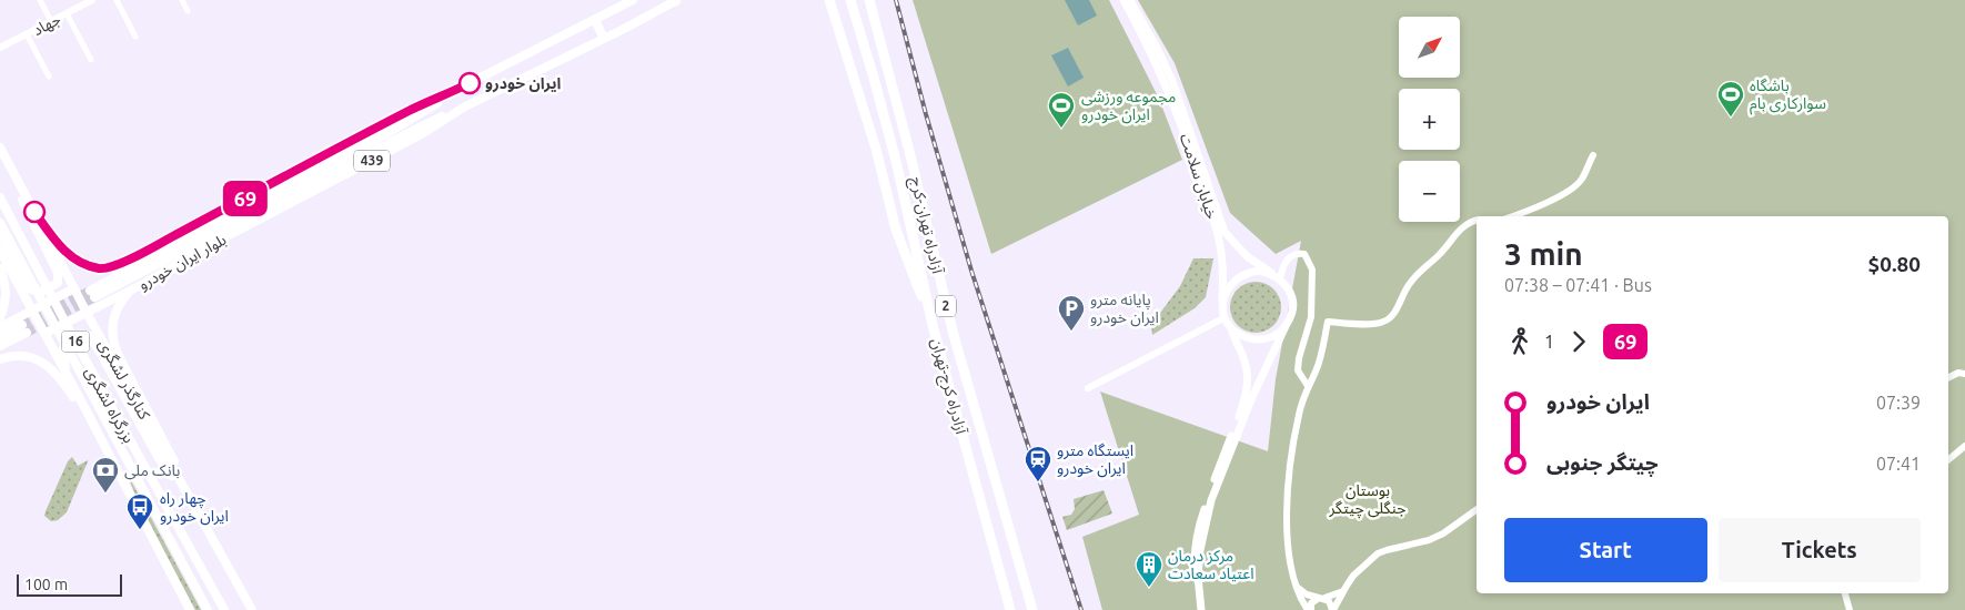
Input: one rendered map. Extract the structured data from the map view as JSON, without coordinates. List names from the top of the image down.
{
  "streets": {
    "highway": ["آزادراه تهران-کرج", "2", "آزادراه کرج-تهران"],
    "main road": [
      "439",
      "خیابان سلامت",
      "بلوار ایران خودرو",
      "16",
      "کنارگذر لشگری",
      "بزرگراه لشگری"
    ],
    "street": ["جهاد"]
  },
  "crossings": [
    ["بلوار ایران خودرو", "کنارگذر لشگری"]
  ],
  "parks": ["بوستان جنگلی چیتگر"],
  "places": {
    "other": ["ایران خودرو"],
    "sports": ["باشگاه سوارکاری بام", "مجموعه ورزشی ایران خودرو"],
    "parking": ["پایانه مترو ایران خودرو"],
    "station": ["ایستگاه مترو ایران خودرو"],
    "bank": ["بانک ملی"],
    "bus stop": ["چهار راه ایران خودرو"],
    "building": ["مرکز درمان اعتیاد سعادت"]
  },
  "lines": ["bus line 69"],
  "scale_bar": "100 m",
  "north": "top right",
  "page": {
    "on_map": "69",
    "map_buttons": ["+", "−"],
    "heading": ["3 min", "07:38 – 07:41 · Bus", "$0.80"],
    "legs": ["1", "69"],
    "list": [
      {
        "name": "ایران خودرو",
        "value": "07:39"
      },
      {
        "name": "چیتگر جنوبی",
        "value": "07:41"
      }
    ],
    "buttons": ["Start", "Tickets"],
    "scale": "100 m"
  }
}
